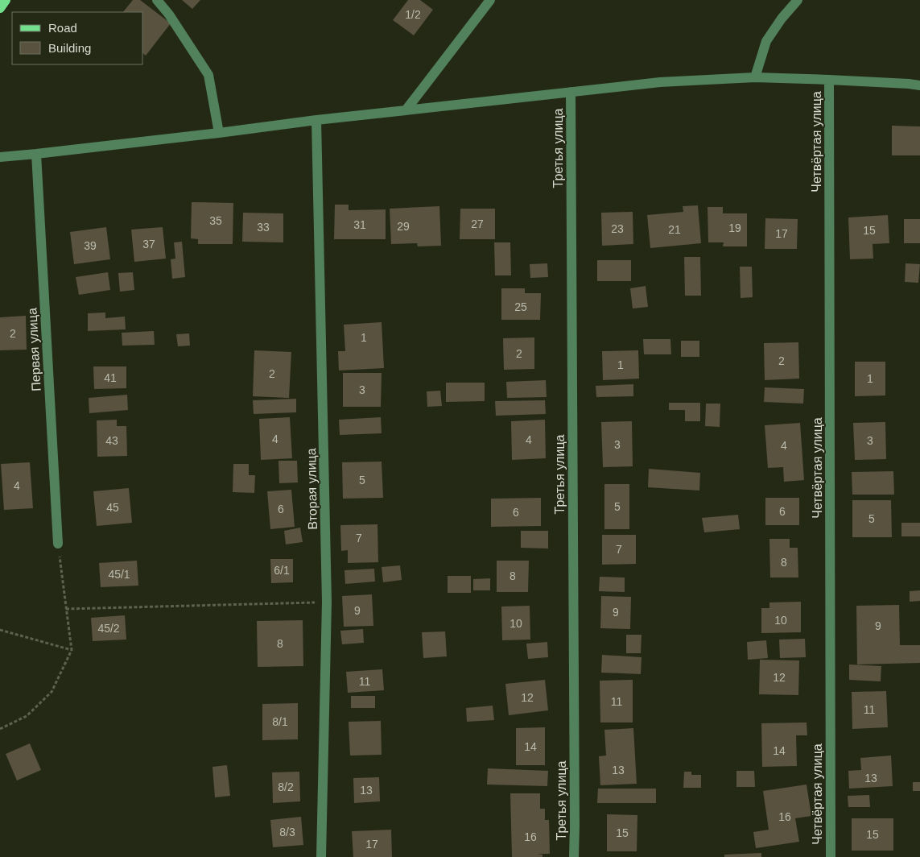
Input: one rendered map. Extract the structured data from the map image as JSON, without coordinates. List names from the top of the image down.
{
  "streets": {
    "street": [
      "Четвёртая улица",
      "Третья улица",
      "Первая улица",
      "Вторая улица"
    ]
  },
  "house_numbers": [
    "1/2",
    "35",
    "27",
    "31",
    "29",
    "33",
    "19",
    "23",
    "21",
    "15",
    "17",
    "37",
    "39",
    "25",
    "2",
    "1",
    "2",
    "2",
    "1",
    "2",
    "41",
    "1",
    "3",
    "4",
    "4",
    "43",
    "3",
    "3",
    "4",
    "5",
    "4",
    "5",
    "45",
    "6",
    "6",
    "6",
    "5",
    "7",
    "7",
    "8",
    "6/1",
    "45/1",
    "8",
    "9",
    "9",
    "10",
    "10",
    "9",
    "45/2",
    "8",
    "12",
    "11",
    "12",
    "11",
    "11",
    "8/1",
    "14",
    "14",
    "13",
    "13",
    "8/2",
    "13",
    "16",
    "8/3",
    "15",
    "15",
    "16",
    "17"
  ],
  "legend": ["Road", "Building"]
}
